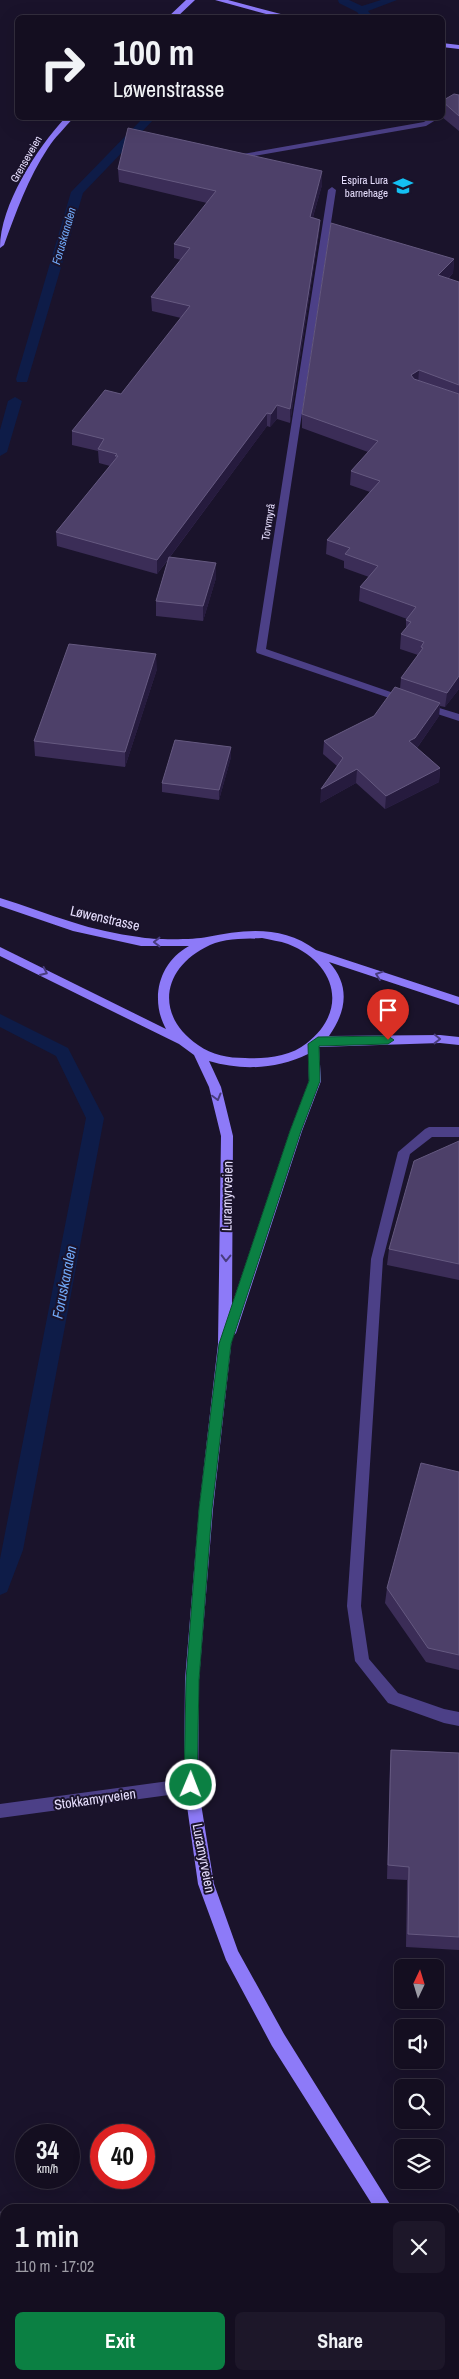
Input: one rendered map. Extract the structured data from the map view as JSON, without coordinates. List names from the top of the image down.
{
  "streets": {
    "street": [
      "Grenseveien",
      "Torvmyrå",
      "Løwenstrasse",
      "Luramyrveien",
      "Stokkamyrveien"
    ]
  },
  "crossings": [
    ["Løwenstrasse", "Luramyrveien"],
    ["Luramyrveien", "Stokkamyrveien"]
  ],
  "water": ["Foruskanalen"],
  "places": {
    "school or university": ["Espira Lura barnehage"]
  },
  "north": "top",
  "page": {
    "turn": ["100 m", "Løwenstrasse"],
    "speed": "34 km/h",
    "limit": "40",
    "heading": ["1 min", "110 m · 17:02"],
    "buttons": ["Exit", "Share"]
  }
}
